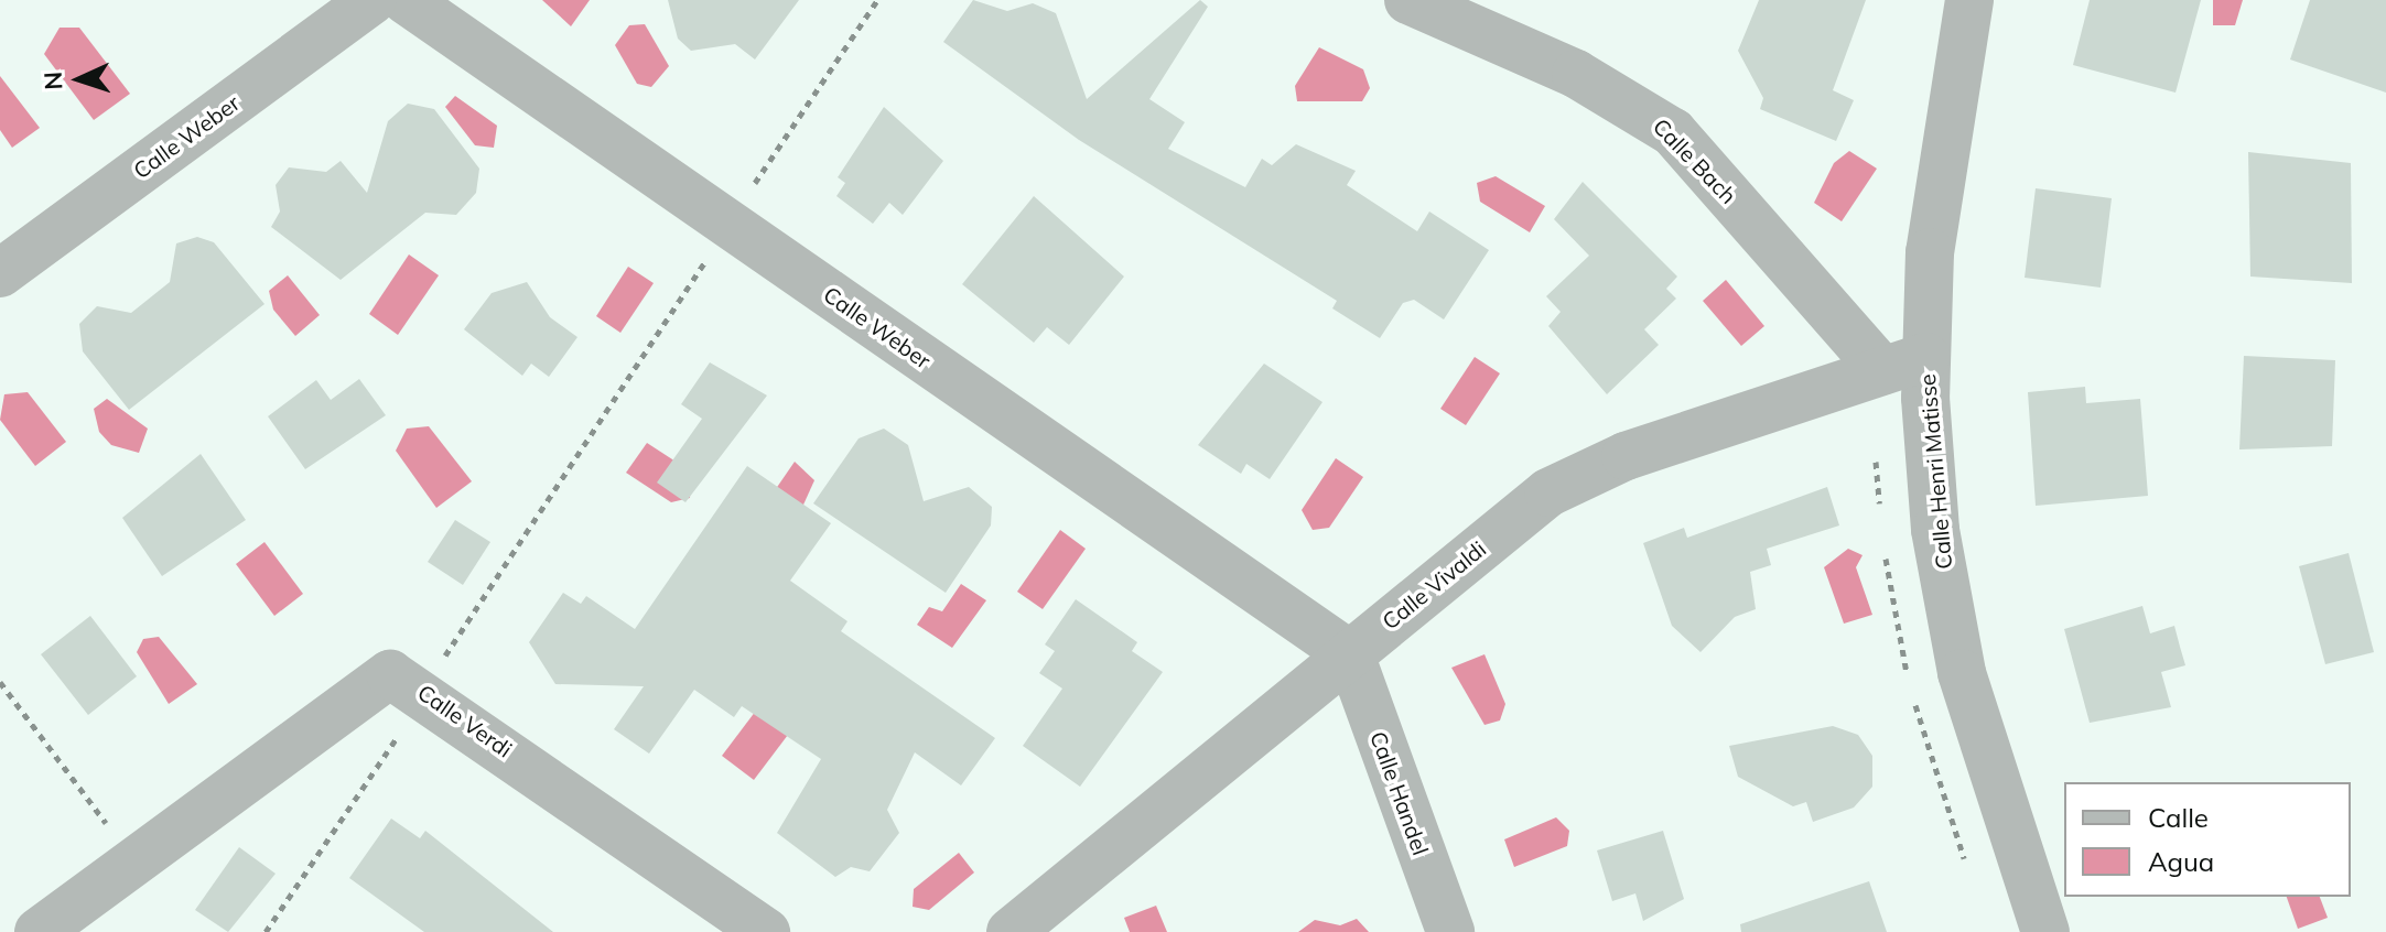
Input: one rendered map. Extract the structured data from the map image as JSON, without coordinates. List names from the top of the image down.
{
  "streets": {
    "street": [
      "Calle Weber",
      "Calle Bach",
      "Calle Henri Matisse",
      "Calle Vivaldi",
      "Calle Verdi",
      "Calle Handel"
    ]
  },
  "crossings": [
    ["Calle Weber", "Calle Vivaldi"],
    ["Calle Weber", "Calle Handel"],
    ["Calle Bach", "Calle Henri Matisse"],
    ["Calle Bach", "Calle Vivaldi"],
    ["Calle Henri Matisse", "Calle Vivaldi"],
    ["Calle Vivaldi", "Calle Handel"]
  ],
  "legend": ["Calle", "Agua"],
  "north": "left"
}
